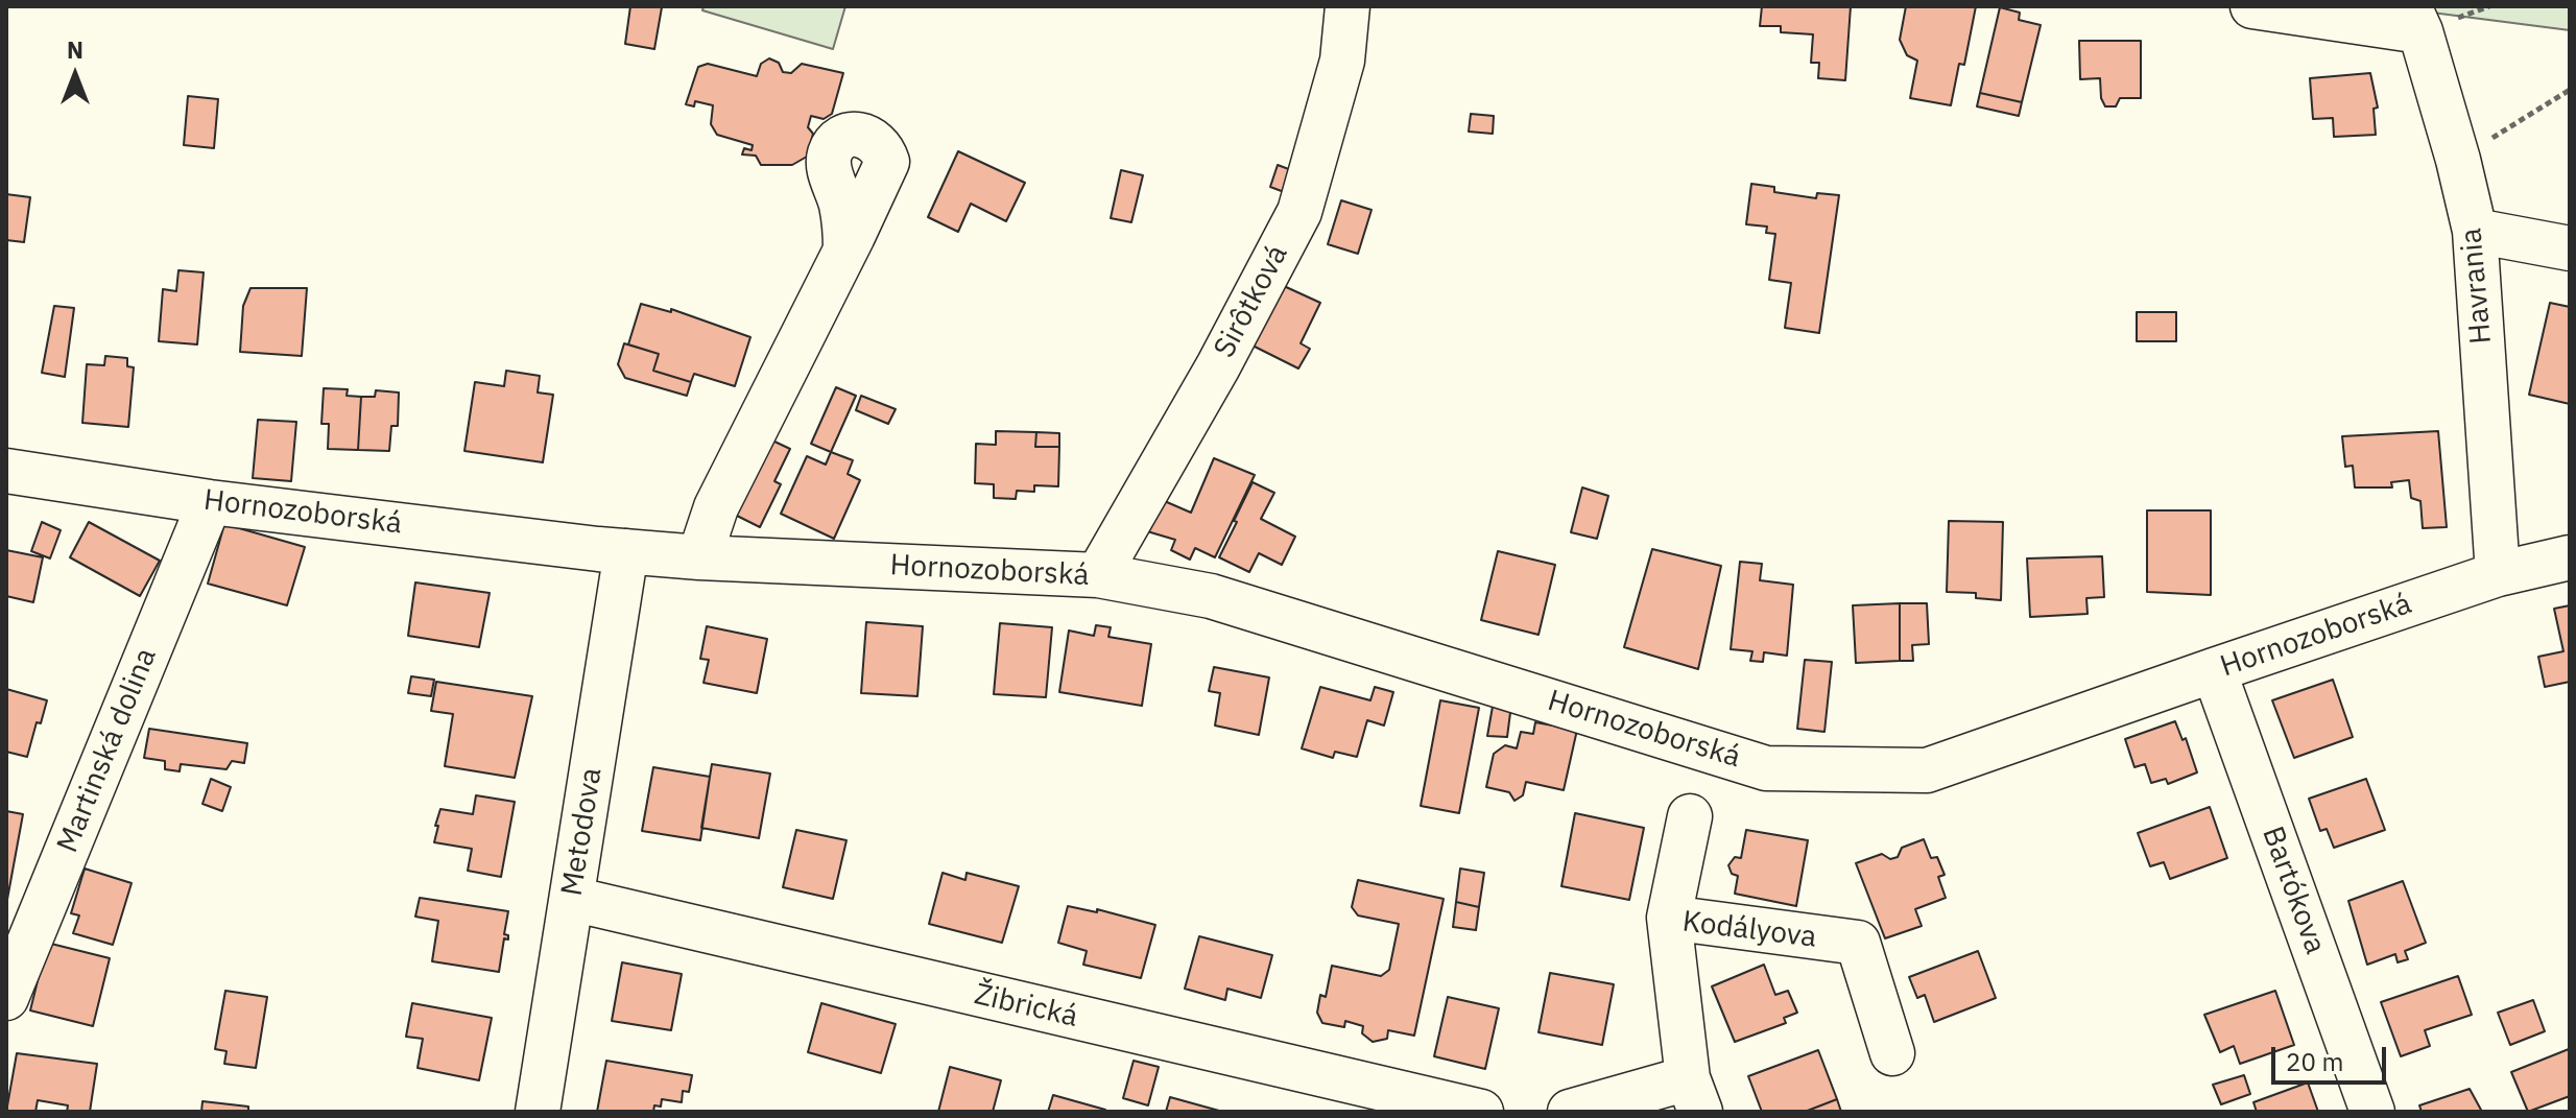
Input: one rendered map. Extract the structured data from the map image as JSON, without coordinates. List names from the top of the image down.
{
  "streets": {
    "street": [
      "Havrania",
      "Sirôtková",
      "Hornozoborská",
      "Martinská dolina",
      "Metodova",
      "Bartókova",
      "Kodályova",
      "Žibrická"
    ]
  },
  "crossings": [
    ["Havrania", "Hornozoborská"],
    ["Sirôtková", "Hornozoborská"],
    ["Hornozoborská", "Martinská dolina"],
    ["Hornozoborská", "Metodova"],
    ["Hornozoborská", "Bartókova"],
    ["Metodova", "Žibrická"]
  ],
  "scale_bar": "20 m",
  "north": "top"
}
